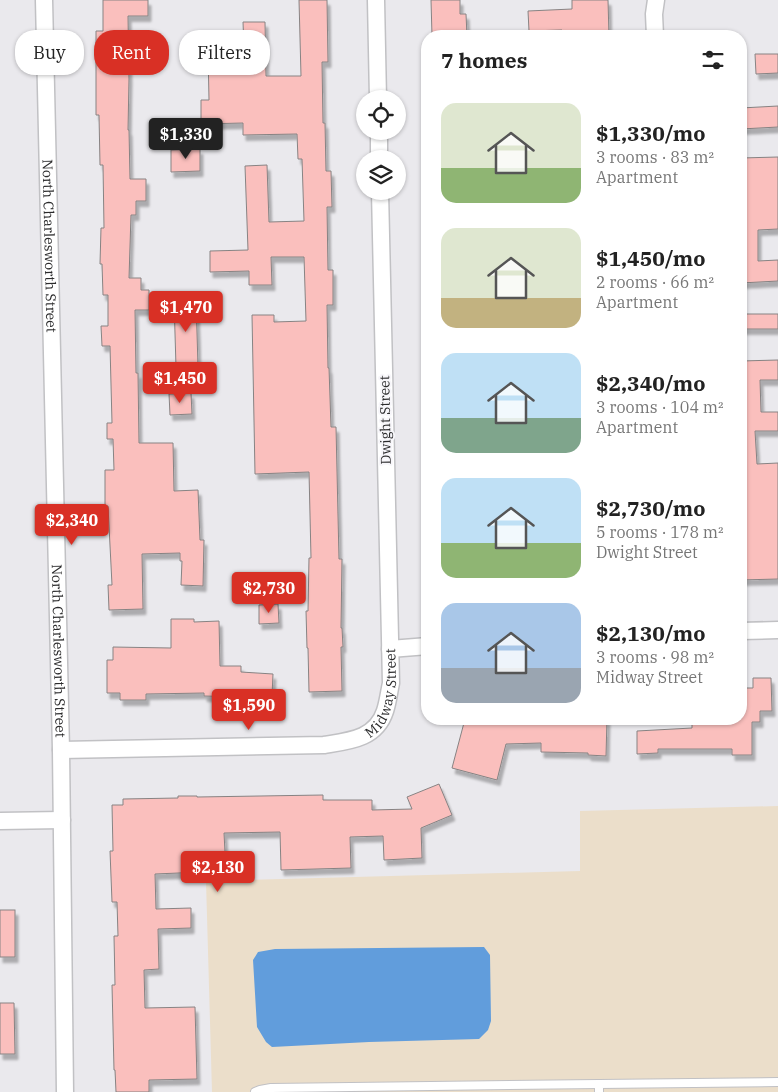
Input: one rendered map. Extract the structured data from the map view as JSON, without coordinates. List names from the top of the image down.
{
  "streets": {
    "street": ["North Charlesworth Street", "Dwight Street", "Midway Street"]
  },
  "crossings": [
    ["North Charlesworth Street", "Midway Street"],
    ["Dwight Street", "Midway Street"]
  ],
  "page": {
    "chip": ["Buy", "Rent", "Filters"],
    "heading": "7 homes",
    "list": [
      {
        "name": "$1,330/mo",
        "note": "3 rooms · 83 m² · Apartment"
      },
      {
        "name": "$1,450/mo",
        "note": "2 rooms · 66 m² · Apartment"
      },
      {
        "name": "$2,340/mo",
        "note": "3 rooms · 104 m² · Apartment"
      },
      {
        "name": "$2,730/mo",
        "note": "5 rooms · 178 m² · Dwight Street"
      },
      {
        "name": "$2,130/mo",
        "note": "3 rooms · 98 m² · Midway Street"
      }
    ],
    "price": [
      "$1,330",
      "$1,470",
      "$1,450",
      "$2,340",
      "$2,730",
      "$1,590",
      "$2,130"
    ]
  }
}
